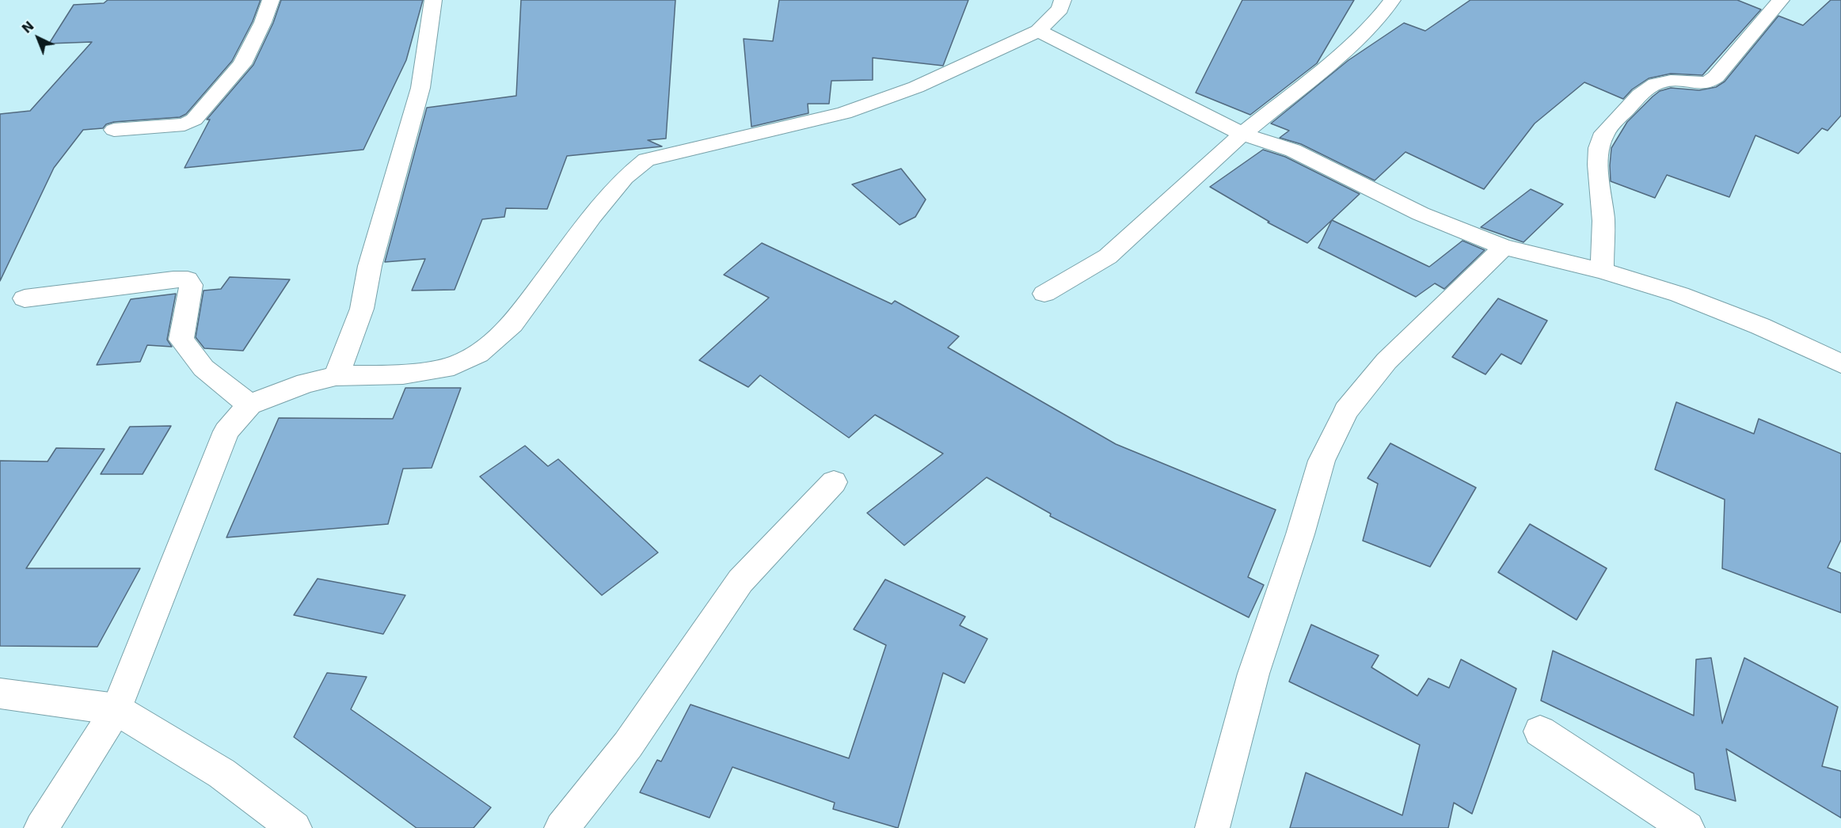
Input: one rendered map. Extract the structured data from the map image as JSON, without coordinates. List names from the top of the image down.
{
  "north": "top left"
}
